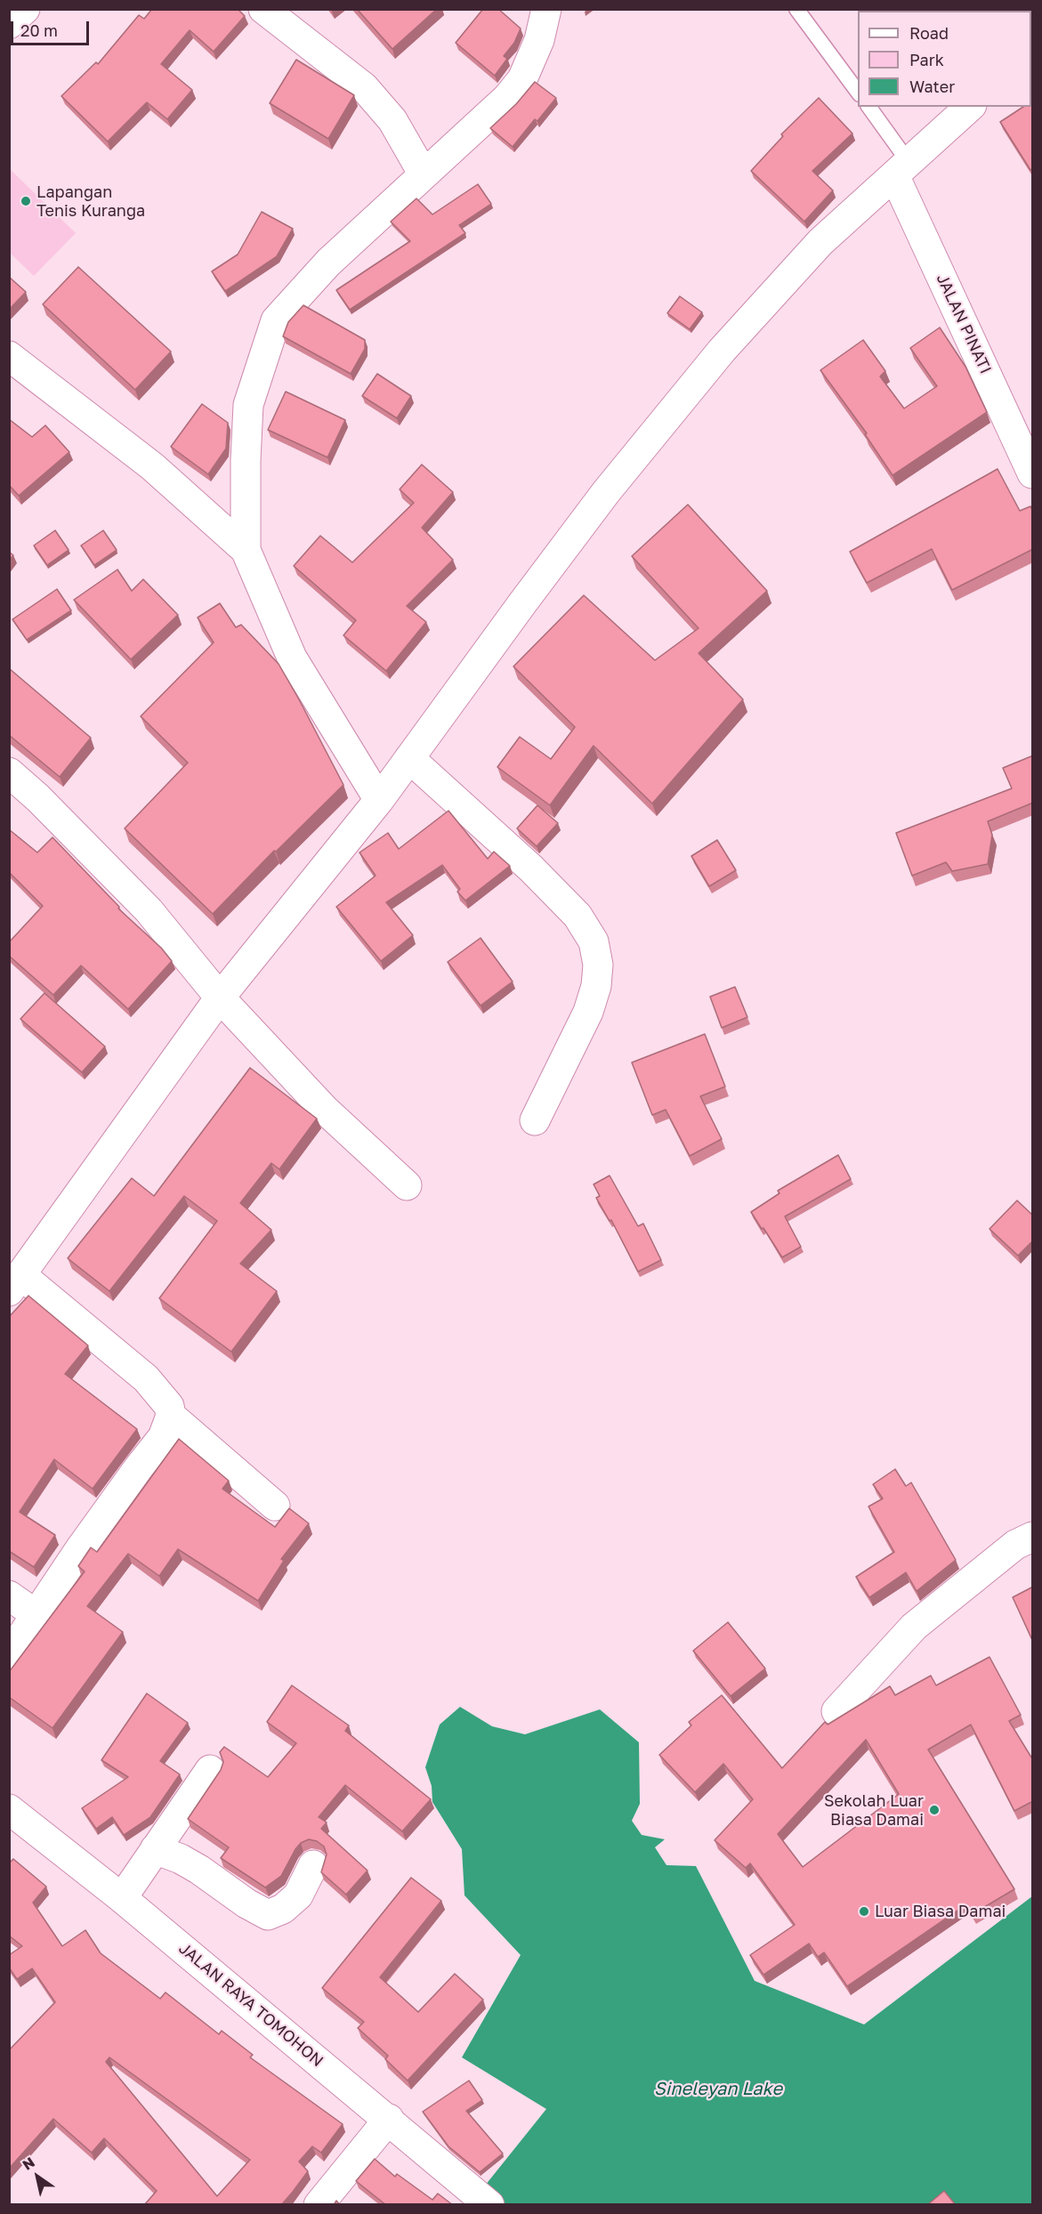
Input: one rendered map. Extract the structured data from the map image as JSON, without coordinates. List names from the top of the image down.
{
  "streets": {
    "main road": ["JALAN PINATI", "JALAN RAYA TOMOHON"]
  },
  "water": ["Sineleyan Lake"],
  "places": ["Lapangan Tenis Kuranga", "Sekolah Luar Biasa Damai", "Luar Biasa Damai"],
  "legend": ["Road", "Park", "Water"],
  "scale_bar": "20 m",
  "north": "top left"
}
